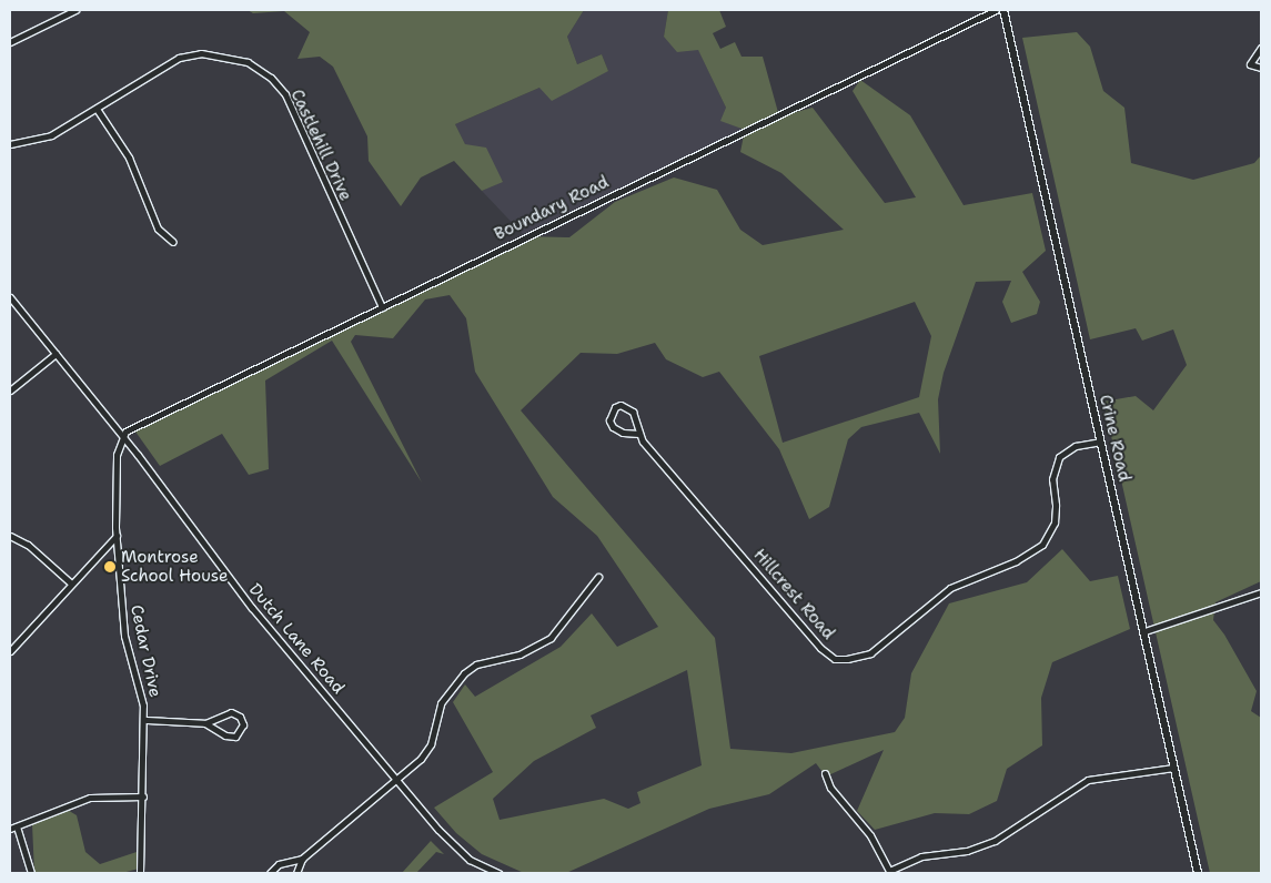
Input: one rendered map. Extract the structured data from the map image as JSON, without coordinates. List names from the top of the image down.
{
  "streets": {
    "main road": ["Crine Road"],
    "street": [
      "Castlehill Drive",
      "Boundary Road",
      "Hillcrest Road",
      "Dutch Lane Road",
      "Cedar Drive"
    ]
  },
  "crossings": [
    ["Castlehill Drive", "Boundary Road"],
    ["Boundary Road", "Dutch Lane Road"],
    ["Boundary Road", "Cedar Drive"],
    ["Crine Road", "Hillcrest Road"],
    ["Dutch Lane Road", "Cedar Drive"]
  ],
  "places": ["Montrose School House"]
}
